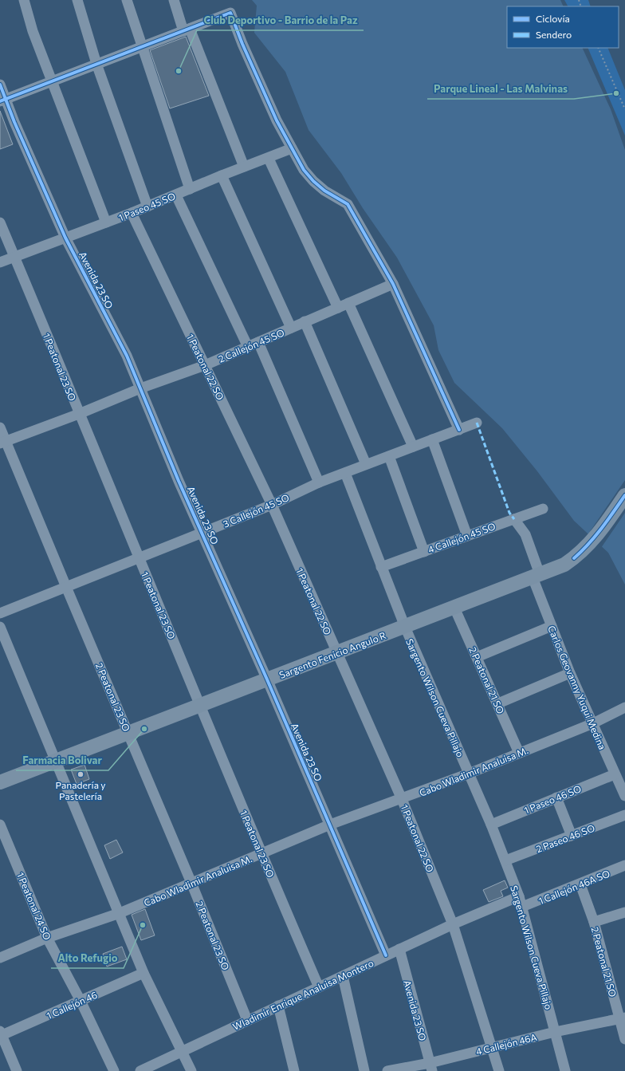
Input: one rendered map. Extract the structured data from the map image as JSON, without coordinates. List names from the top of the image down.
{
  "streets": {
    "street": [
      "1 Paseo 45 SO",
      "Avenida 23 SO",
      "2 Callejón 45 SO",
      "1 Peatonal 23 SO",
      "1 Peatonal 22 SO",
      "3 Callejón 45 SO",
      "4 Callejón 45 SO",
      "Sargento Fenicio Angulo R",
      "2 Peatonal 21 SO",
      "Carlos Geovanny Yuqui Medina",
      "2 Peatonal 23 SO",
      "Sargento Wilson Cueva Pillajo",
      "Cabo Wladimir Analuisa M.",
      "1 Paseo 46 SO",
      "2 Paseo 46 SO",
      "1 Callejón 46A SO",
      "1 Peatonal 24 SO",
      "Wladimir Enrique Analuisa Montero",
      "1 Callejón 46",
      "4 Callejón 46A"
    ]
  },
  "crossings": [
    ["1 Paseo 45 SO", "Avenida 23 SO"],
    ["1 Paseo 45 SO", "1 Peatonal 23 SO"],
    ["1 Paseo 45 SO", "1 Peatonal 22 SO"],
    ["Avenida 23 SO", "2 Callejón 45 SO"],
    ["Avenida 23 SO", "3 Callejón 45 SO"],
    ["Avenida 23 SO", "Sargento Fenicio Angulo R"],
    ["Avenida 23 SO", "Cabo Wladimir Analuisa M."],
    ["Avenida 23 SO", "Wladimir Enrique Analuisa Montero"],
    ["Avenida 23 SO", "4 Callejón 46A"],
    ["2 Callejón 45 SO", "1 Peatonal 23 SO"],
    ["2 Callejón 45 SO", "1 Peatonal 22 SO"],
    ["2 Callejón 45 SO", "2 Peatonal 23 SO"],
    ["1 Peatonal 23 SO", "3 Callejón 45 SO"],
    ["1 Peatonal 23 SO", "Sargento Fenicio Angulo R"],
    ["1 Peatonal 23 SO", "Cabo Wladimir Analuisa M."],
    ["1 Peatonal 23 SO", "Wladimir Enrique Analuisa Montero"],
    ["1 Peatonal 22 SO", "3 Callejón 45 SO"],
    ["1 Peatonal 22 SO", "Sargento Fenicio Angulo R"],
    ["1 Peatonal 22 SO", "Cabo Wladimir Analuisa M."],
    ["1 Peatonal 22 SO", "Wladimir Enrique Analuisa Montero"],
    ["1 Peatonal 22 SO", "4 Callejón 46A"],
    ["3 Callejón 45 SO", "2 Peatonal 23 SO"],
    ["3 Callejón 45 SO", "Sargento Wilson Cueva Pillajo"],
    ["4 Callejón 45 SO", "Carlos Geovanny Yuqui Medina"],
    ["4 Callejón 45 SO", "Sargento Wilson Cueva Pillajo"],
    ["Sargento Fenicio Angulo R", "2 Peatonal 21 SO"],
    ["Sargento Fenicio Angulo R", "Carlos Geovanny Yuqui Medina"],
    ["Sargento Fenicio Angulo R", "2 Peatonal 23 SO"],
    ["Sargento Fenicio Angulo R", "Sargento Wilson Cueva Pillajo"],
    ["2 Peatonal 21 SO", "Cabo Wladimir Analuisa M."],
    ["2 Peatonal 21 SO", "1 Callejón 46A SO"],
    ["2 Peatonal 21 SO", "4 Callejón 46A"],
    ["Carlos Geovanny Yuqui Medina", "Cabo Wladimir Analuisa M."],
    ["Carlos Geovanny Yuqui Medina", "1 Paseo 46 SO"],
    ["2 Peatonal 23 SO", "Cabo Wladimir Analuisa M."],
    ["2 Peatonal 23 SO", "Wladimir Enrique Analuisa Montero"],
    ["Sargento Wilson Cueva Pillajo", "Cabo Wladimir Analuisa M."],
    ["Sargento Wilson Cueva Pillajo", "1 Paseo 46 SO"],
    ["Sargento Wilson Cueva Pillajo", "2 Paseo 46 SO"],
    ["Sargento Wilson Cueva Pillajo", "1 Callejón 46A SO"],
    ["Sargento Wilson Cueva Pillajo", "Wladimir Enrique Analuisa Montero"],
    ["Sargento Wilson Cueva Pillajo", "4 Callejón 46A"],
    ["Cabo Wladimir Analuisa M.", "1 Peatonal 24 SO"],
    ["1 Peatonal 24 SO", "1 Callejón 46"]
  ],
  "places": [
    "Club Deportivo - Barrio de la Paz",
    "Parque Lineal - Las Malvinas",
    "Farmacia Bolivar",
    "Panadería y Pastelería",
    "Alto Refugio"
  ],
  "legend": ["Ciclovía", "Sendero"]
}
